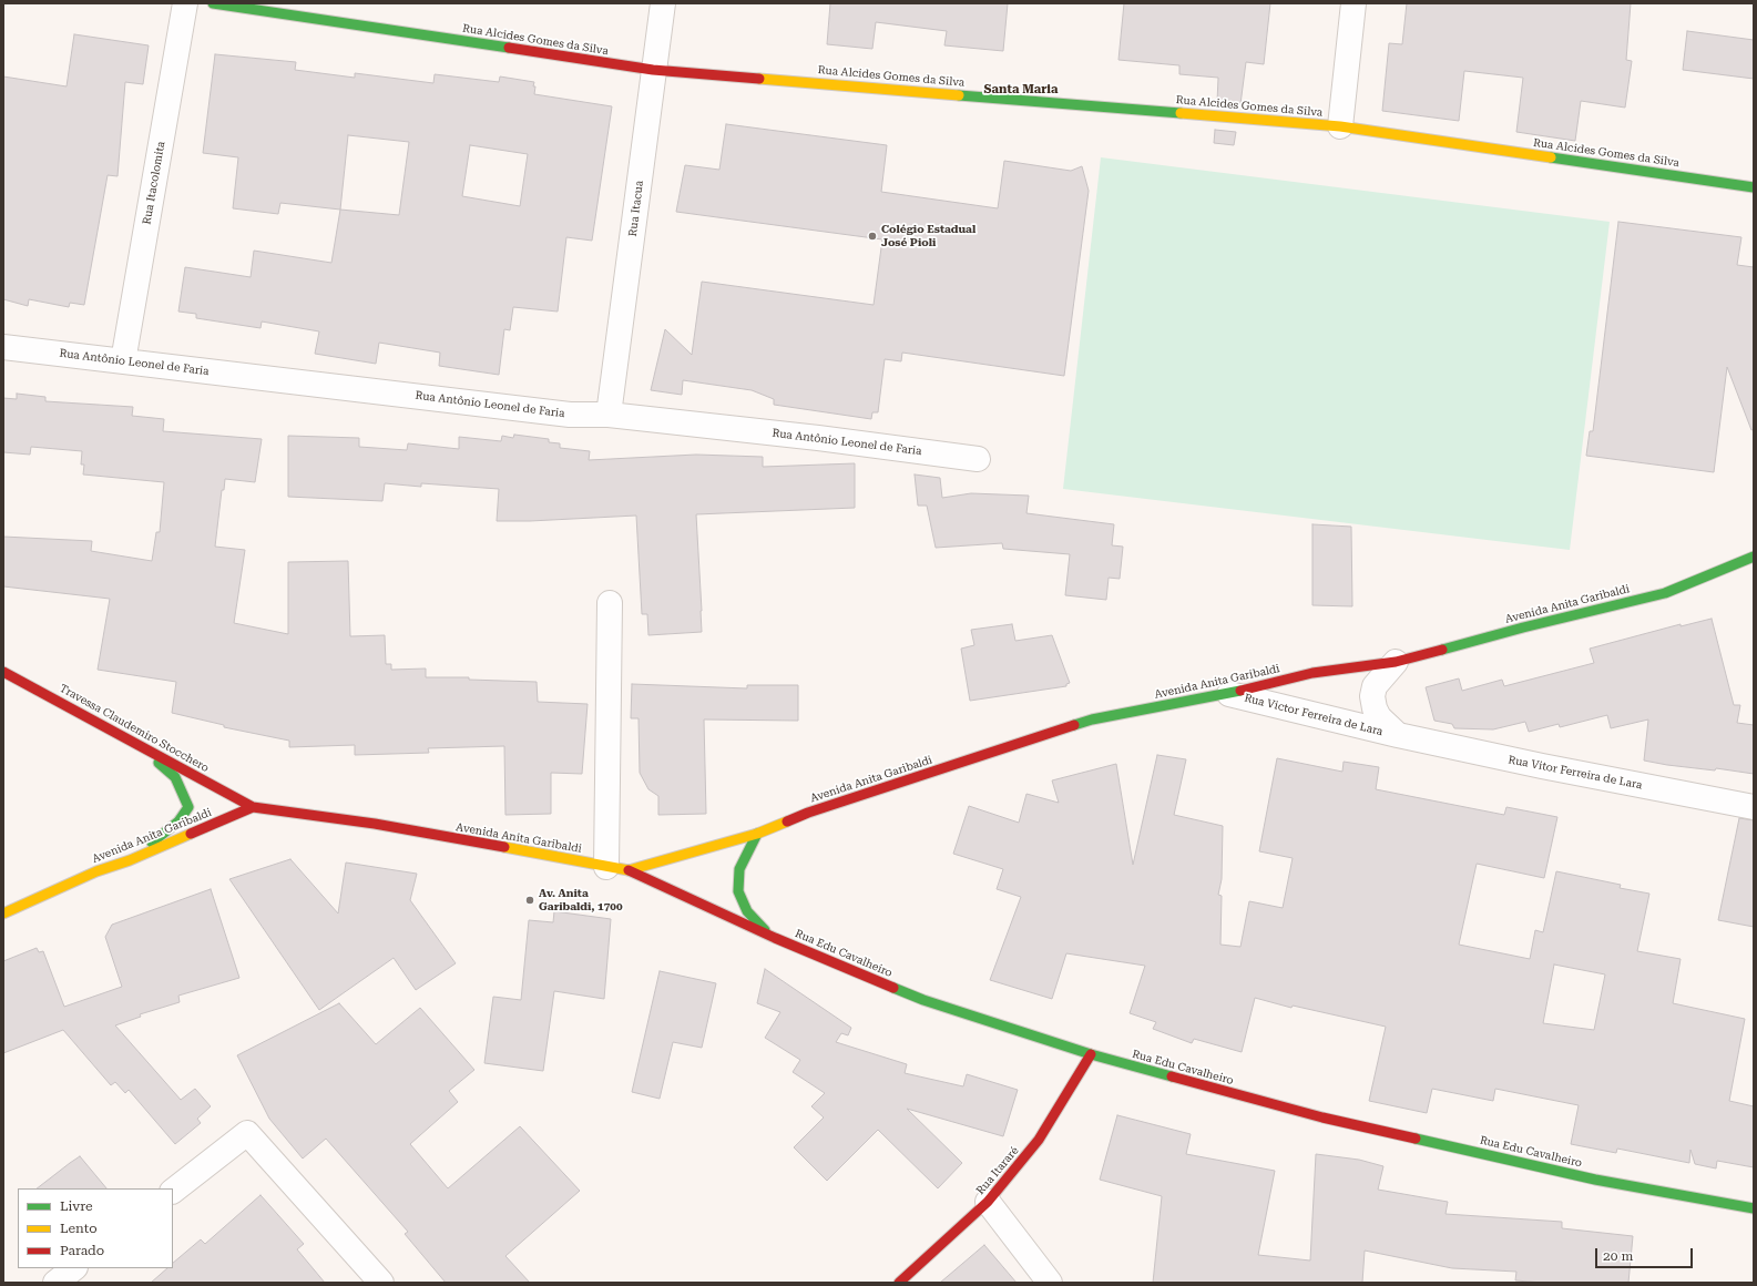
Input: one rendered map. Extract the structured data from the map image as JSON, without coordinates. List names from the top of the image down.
{
  "streets": {
    "street": [
      "Rua Alcides Gomes da Silva",
      "Rua Itacolomita",
      "Rua Itacua",
      "Rua Antônio Leonel de Faria",
      "Avenida Anita Garibaldi",
      "Rua Victor Ferreira de Lara",
      "Travessa Claudemiro Stocchero",
      "Rua Vitor Ferreira de Lara",
      "Rua Edu Cavalheiro",
      "Rua Itararé"
    ]
  },
  "crossings": [
    ["Rua Alcides Gomes da Silva", "Rua Itacua"],
    ["Rua Itacolomita", "Rua Antônio Leonel de Faria"],
    ["Rua Itacua", "Rua Antônio Leonel de Faria"],
    ["Avenida Anita Garibaldi", "Rua Victor Ferreira de Lara"],
    ["Avenida Anita Garibaldi", "Travessa Claudemiro Stocchero"],
    ["Avenida Anita Garibaldi", "Rua Edu Cavalheiro"],
    ["Rua Victor Ferreira de Lara", "Rua Vitor Ferreira de Lara"],
    ["Rua Edu Cavalheiro", "Rua Itararé"]
  ],
  "districts": ["Santa Maria"],
  "places": ["Colégio Estadual José Pioli", "Av. Anita Garibaldi, 1700"],
  "legend": ["Livre", "Lento", "Parado"],
  "scale_bar": "20 m"
}
